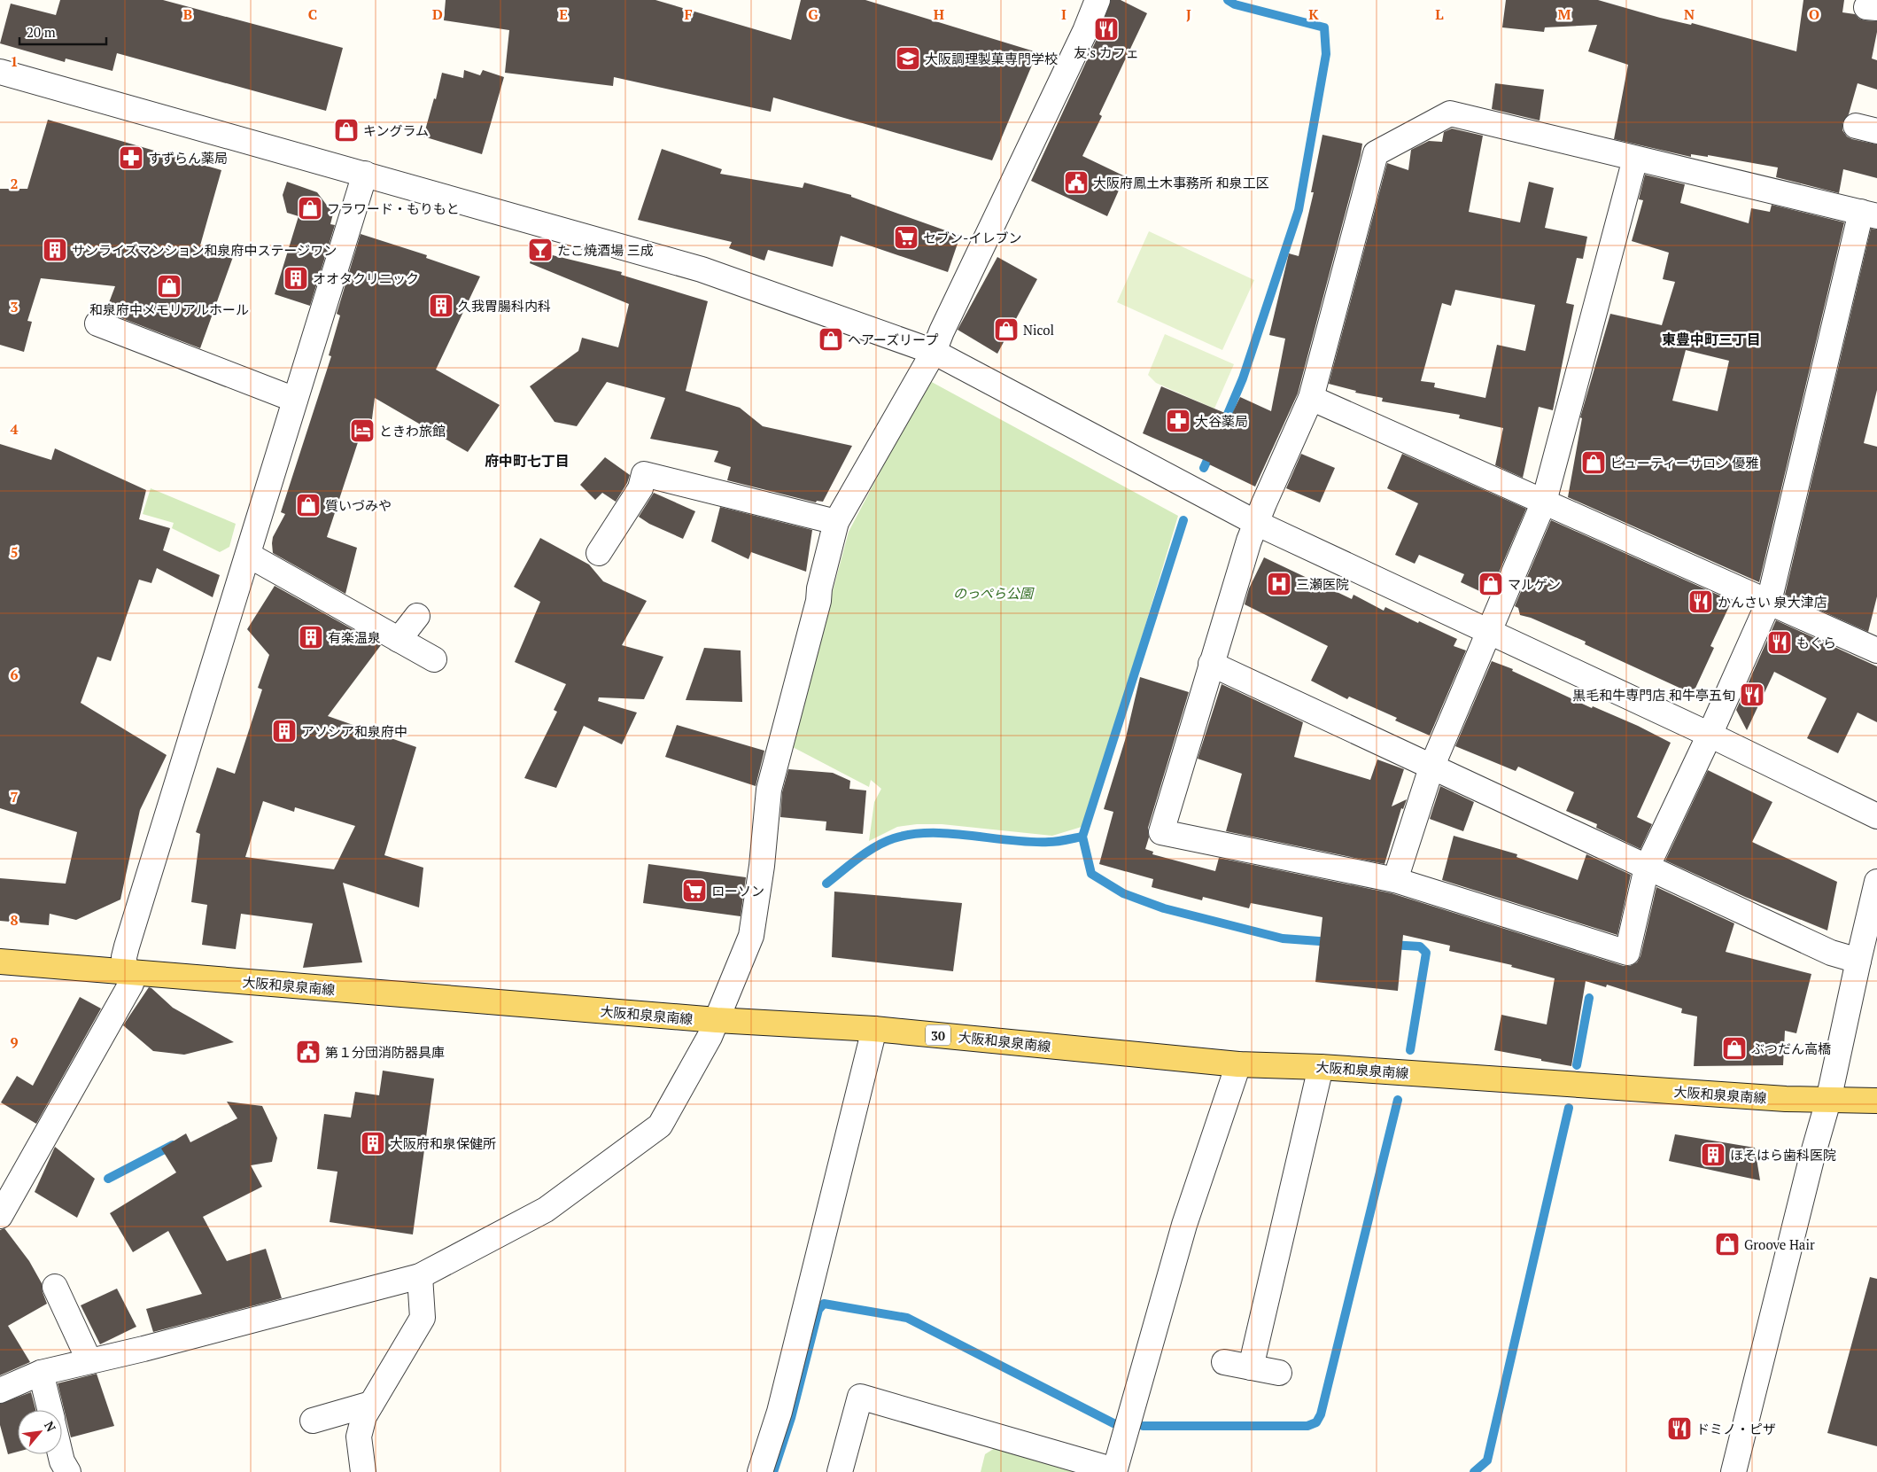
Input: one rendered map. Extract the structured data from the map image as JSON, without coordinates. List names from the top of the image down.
{
  "streets": {
    "main road": ["大阪和泉泉南線", "30"]
  },
  "districts": ["東豊中町三丁目", "府中町七丁目"],
  "parks": ["のっぺら公園"],
  "places": {
    "restaurant": [
      "友's カフェ",
      "かんさい 泉大津店",
      "もぐら",
      "黒毛和牛専門店 和牛亭五旬",
      "ドミノ・ピザ"
    ],
    "school or university": ["大阪調理製菓専門学校"],
    "shop": [
      "キングラム",
      "フラワード・もりもと",
      "和泉府中メモリアルホール",
      "Nicol",
      "ヘアーズリープ",
      "ビューティーサロン 優雅",
      "質いづみや",
      "マルゲン",
      "ぶつだん高橋",
      "Groove Hair"
    ],
    "pharmacy": ["すずらん薬局", "大谷薬局"],
    "public building": ["大阪府鳳土木事務所 和泉工区", "第１分団消防器具庫"],
    "supermarket": ["セブン-イレブン", "ローソン"],
    "building": [
      "サンライズマンション和泉府中ステージワン",
      "オオタクリニック",
      "久我胃腸科内科",
      "有楽温泉",
      "アソシア和泉府中",
      "大阪府和泉保健所",
      "ほそはら歯科医院"
    ],
    "bar": ["たこ焼酒場 三成"],
    "hotel": ["ときわ旅館"],
    "hospital": ["三瀬医院"]
  },
  "scale_bar": "20 m",
  "north": "top right",
  "grid": {
    "columns": [
      "B",
      "C",
      "D",
      "E",
      "F",
      "G",
      "H",
      "I",
      "J",
      "K",
      "L",
      "M",
      "N",
      "O"
    ],
    "rows": [
      "1",
      "2",
      "3",
      "4",
      "5",
      "6",
      "7",
      "8",
      "9"
    ]
  }
}
